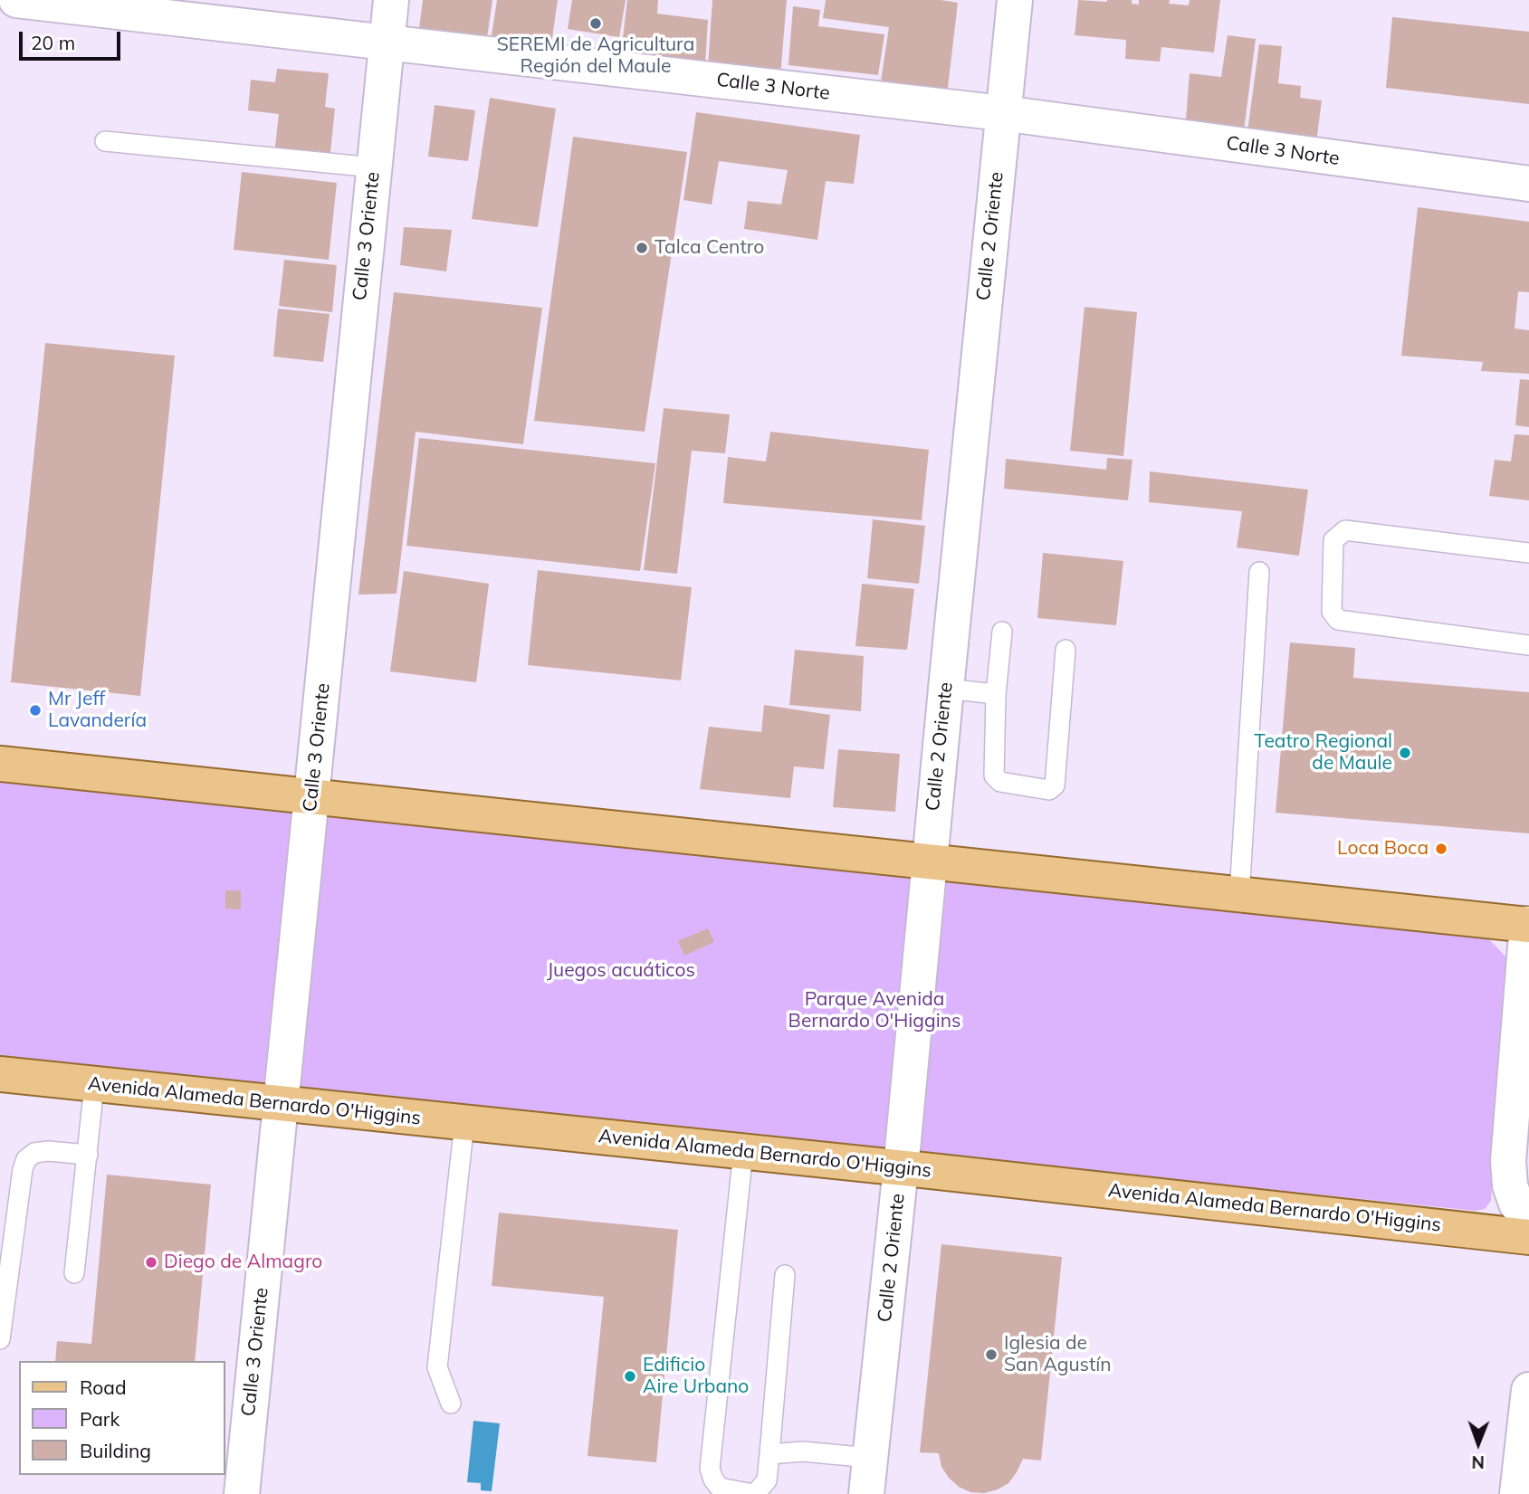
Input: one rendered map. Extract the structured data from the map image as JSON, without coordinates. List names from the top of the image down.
{
  "streets": {
    "main road": ["Avenida Alameda Bernardo O'Higgins"],
    "street": ["Calle 3 Norte", "Calle 3 Oriente", "Calle 2 Oriente"]
  },
  "crossings": [
    ["Calle 3 Norte", "Calle 3 Oriente"],
    ["Calle 3 Norte", "Calle 2 Oriente"],
    ["Calle 3 Oriente", "Avenida Alameda Bernardo O'Higgins"],
    ["Calle 2 Oriente", "Avenida Alameda Bernardo O'Higgins"]
  ],
  "parks": ["Juegos acuáticos", "Parque Avenida Bernardo O'Higgins"],
  "places": [
    "SEREMI de Agricultura Región del Maule",
    "Talca Centro",
    "Mr Jeff Lavandería",
    "Teatro Regional de Maule",
    "Loca Boca",
    "Diego de Almagro",
    "Iglesia de San Agustín",
    "Edificio Aire Urbano"
  ],
  "legend": ["Road", "Park", "Building"],
  "scale_bar": "20 m",
  "north": "bottom"
}
